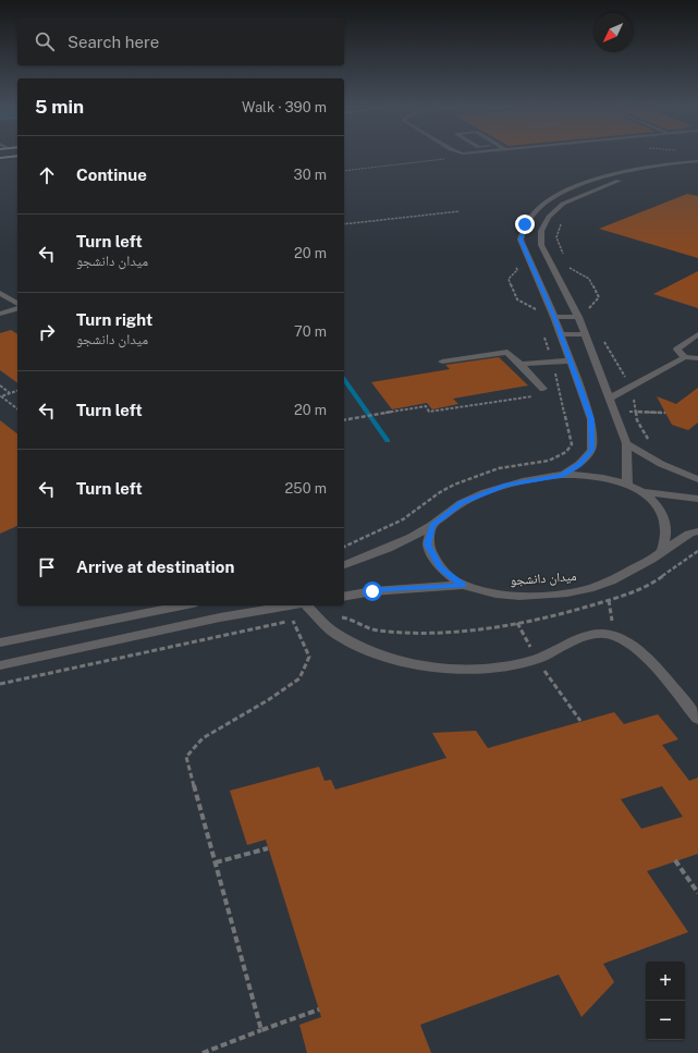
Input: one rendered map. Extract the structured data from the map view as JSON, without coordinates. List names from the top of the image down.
{
  "streets": {
    "lane": ["میدان دانشجو"]
  },
  "north": "bottom left",
  "page": {
    "search": "Search here",
    "heading": ["5 min", "Walk · 390 m"],
    "list": [
      ["Continue", "30 m"],
      ["Turn left", "میدان دانشجو", "20 m"],
      ["Turn right", "میدان دانشجو", "70 m"],
      ["Turn left", "20 m"],
      ["Turn left", "250 m"],
      "Arrive at destination"
    ],
    "map_buttons": ["+", "−"]
  }
}
